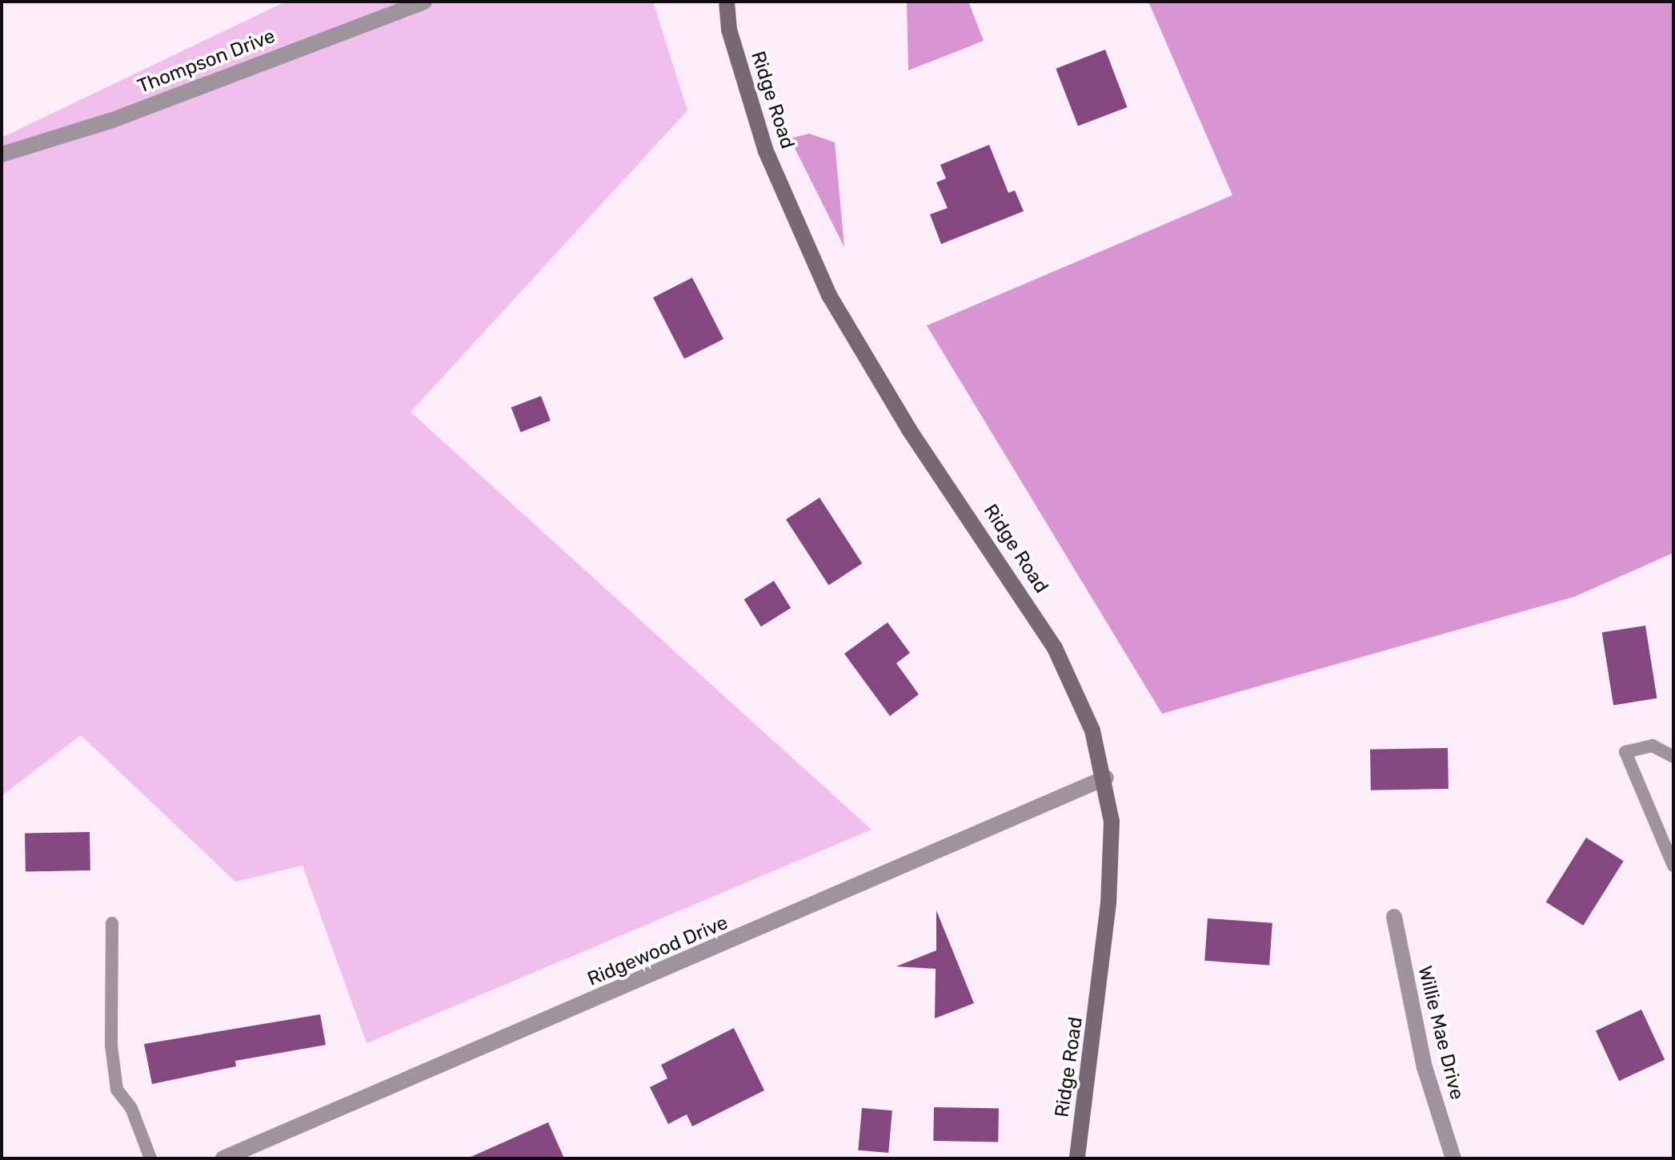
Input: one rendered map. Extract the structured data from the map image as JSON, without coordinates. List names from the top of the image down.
{
  "streets": {
    "street": [
      "Thompson Drive",
      "Ridge Road",
      "Ridgewood Drive",
      "Willie Mae Drive"
    ]
  },
  "crossings": [
    ["Ridge Road", "Ridgewood Drive"]
  ]
}
